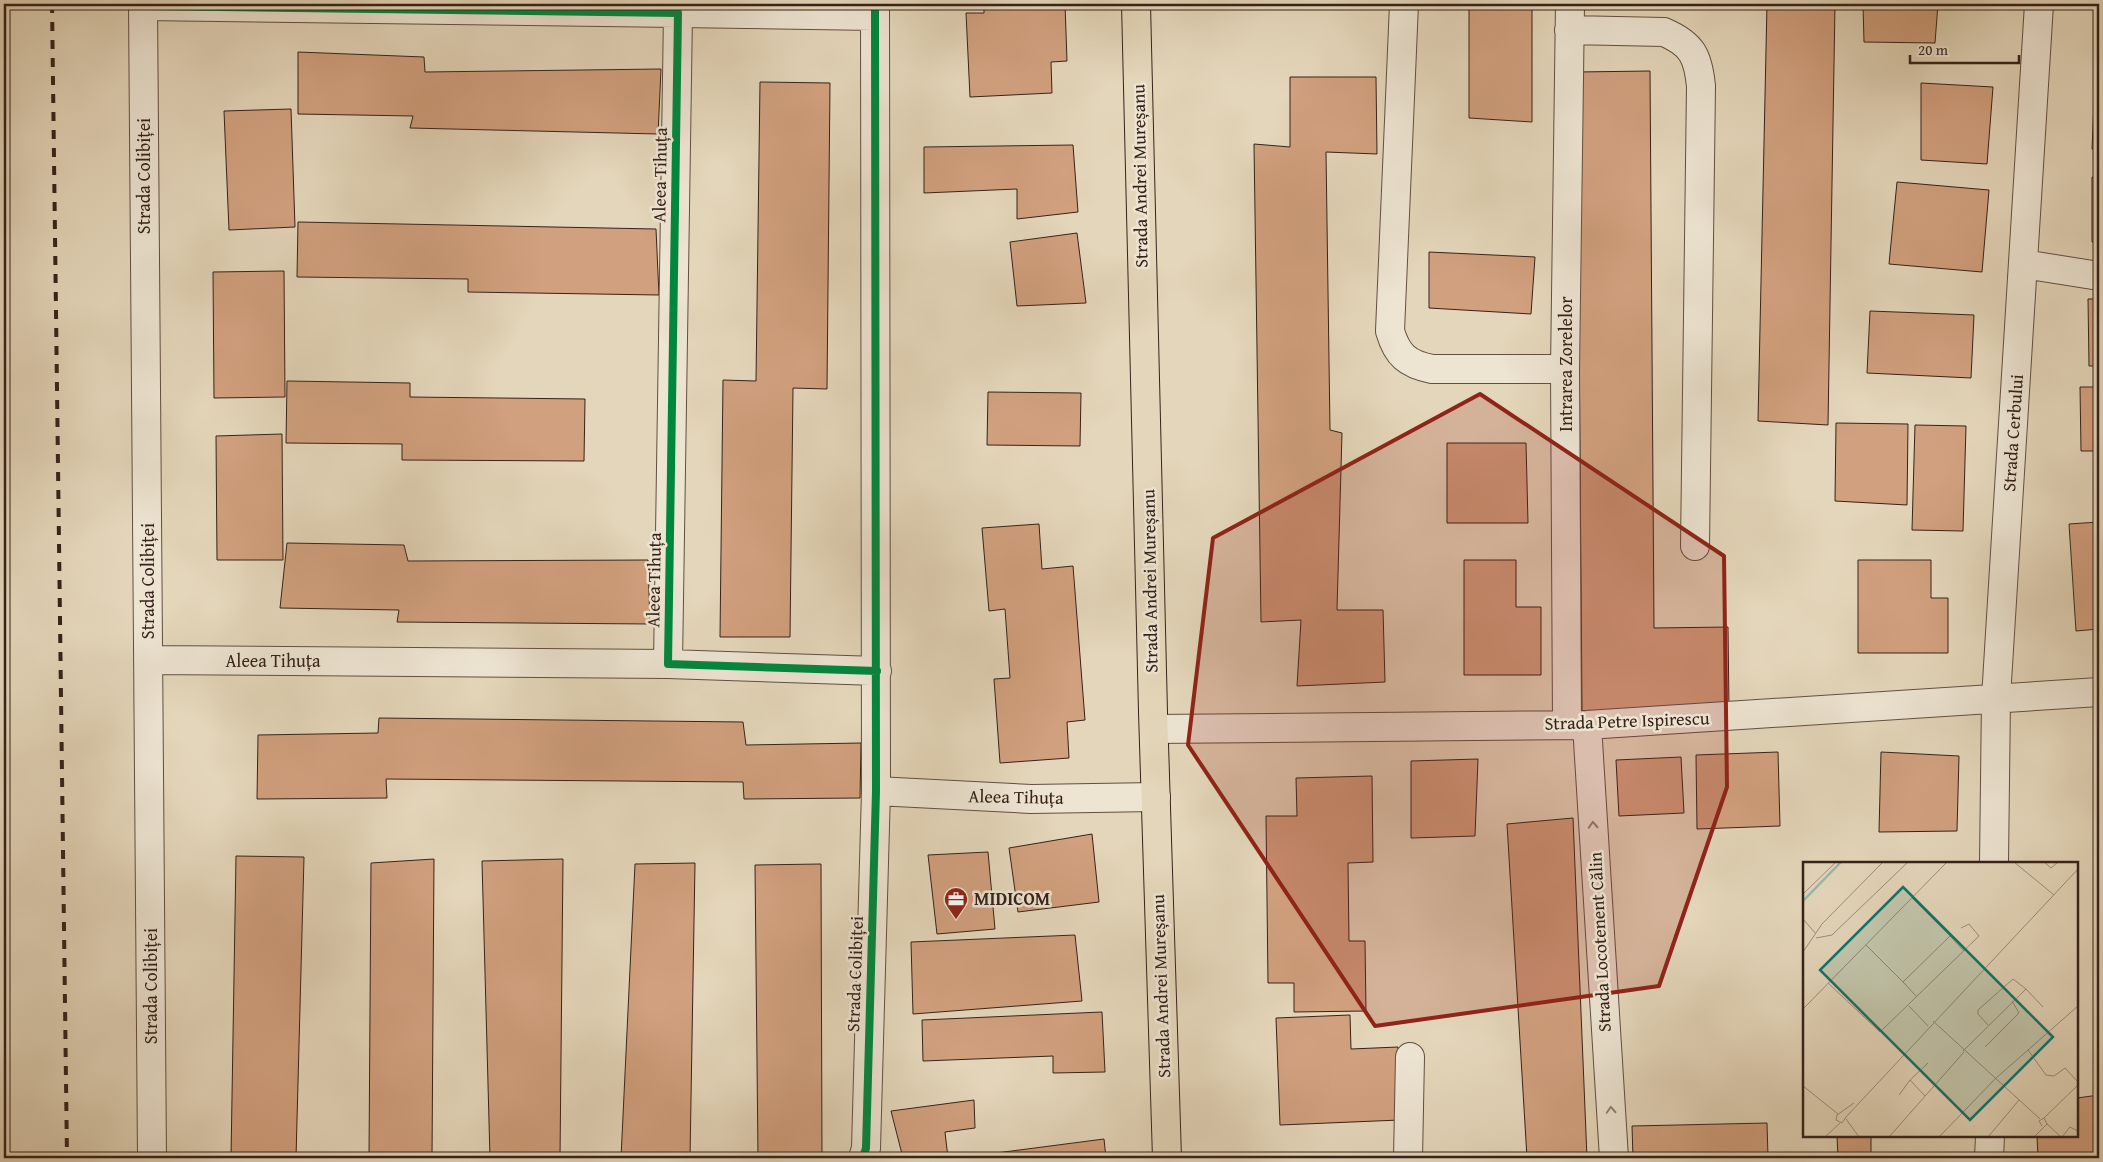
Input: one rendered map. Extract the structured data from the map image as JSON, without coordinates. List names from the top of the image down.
{
  "streets": {
    "main road": ["Strada Andrei Mureșanu"],
    "street": [
      "Aleea Tihuța",
      "Strada Colibiței",
      "Intrarea Zorelelor",
      "Strada Cerbului",
      "Strada Petre Ispirescu",
      "Strada Locotenent Călin"
    ]
  },
  "crossings": [
    ["Aleea Tihuța", "Strada Colibiței"],
    ["Aleea Tihuța", "Strada Andrei Mureșanu"],
    ["Strada Andrei Mureșanu", "Strada Petre Ispirescu"],
    ["Intrarea Zorelelor", "Strada Petre Ispirescu"],
    ["Intrarea Zorelelor", "Strada Locotenent Călin"],
    ["Strada Cerbului", "Strada Petre Ispirescu"],
    ["Strada Petre Ispirescu", "Strada Locotenent Călin"]
  ],
  "one_way": ["Strada Locotenent Călin"],
  "places": {
    "office": ["MIDICOM"]
  },
  "scale_bar": "20 m"
}
